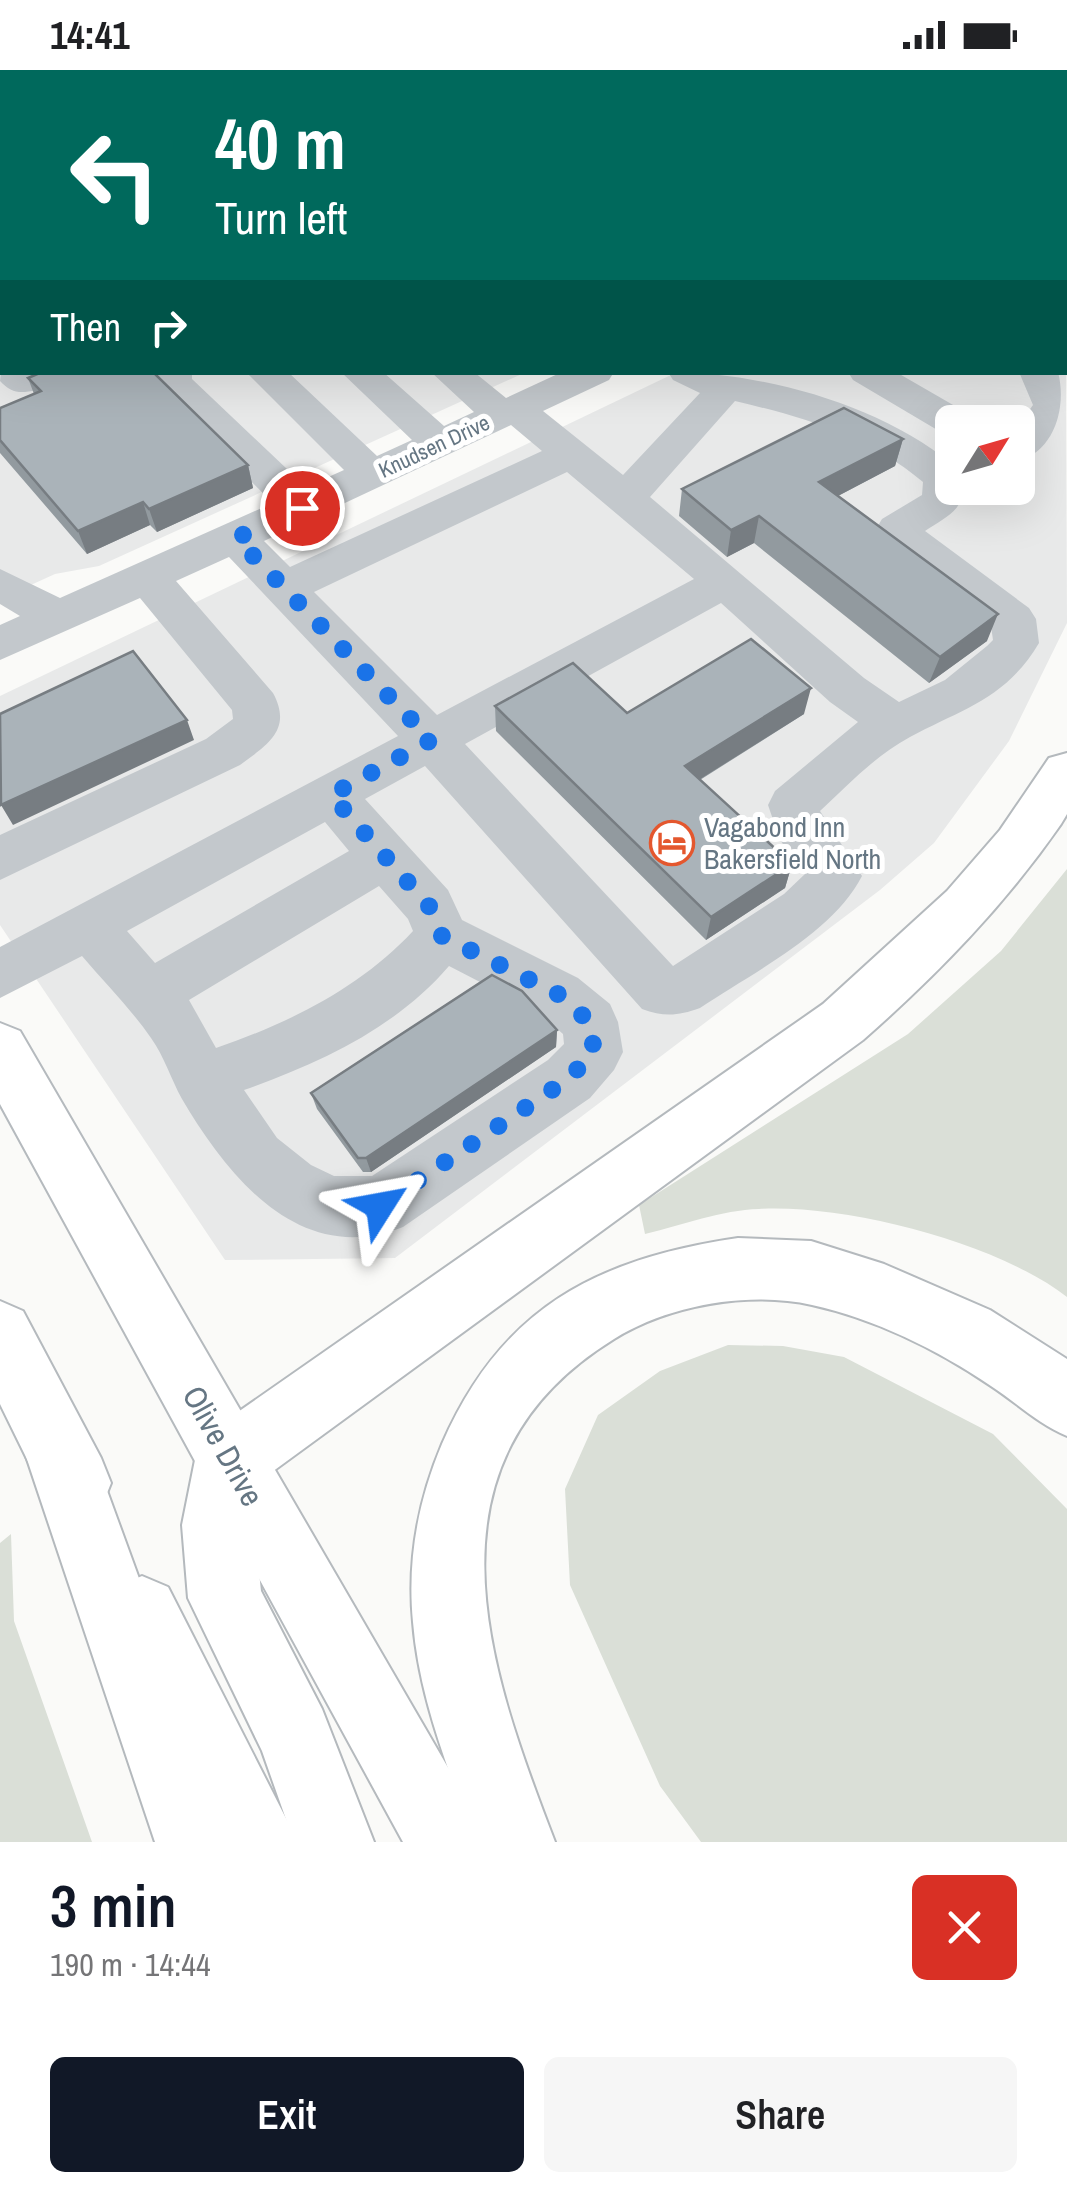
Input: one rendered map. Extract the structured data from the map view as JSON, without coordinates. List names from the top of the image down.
{
  "streets": {
    "main road": ["Olive Drive"],
    "street": ["Knudsen Drive"]
  },
  "places": {
    "hotel": ["Vagabond Inn Bakersfield North"]
  },
  "north": "top right",
  "page": {
    "status": "14:41",
    "turn": ["40 m", "Turn left"],
    "then": "Then",
    "heading": ["3 min", "190 m · 14:44"],
    "buttons": ["Exit", "Share"]
  }
}
